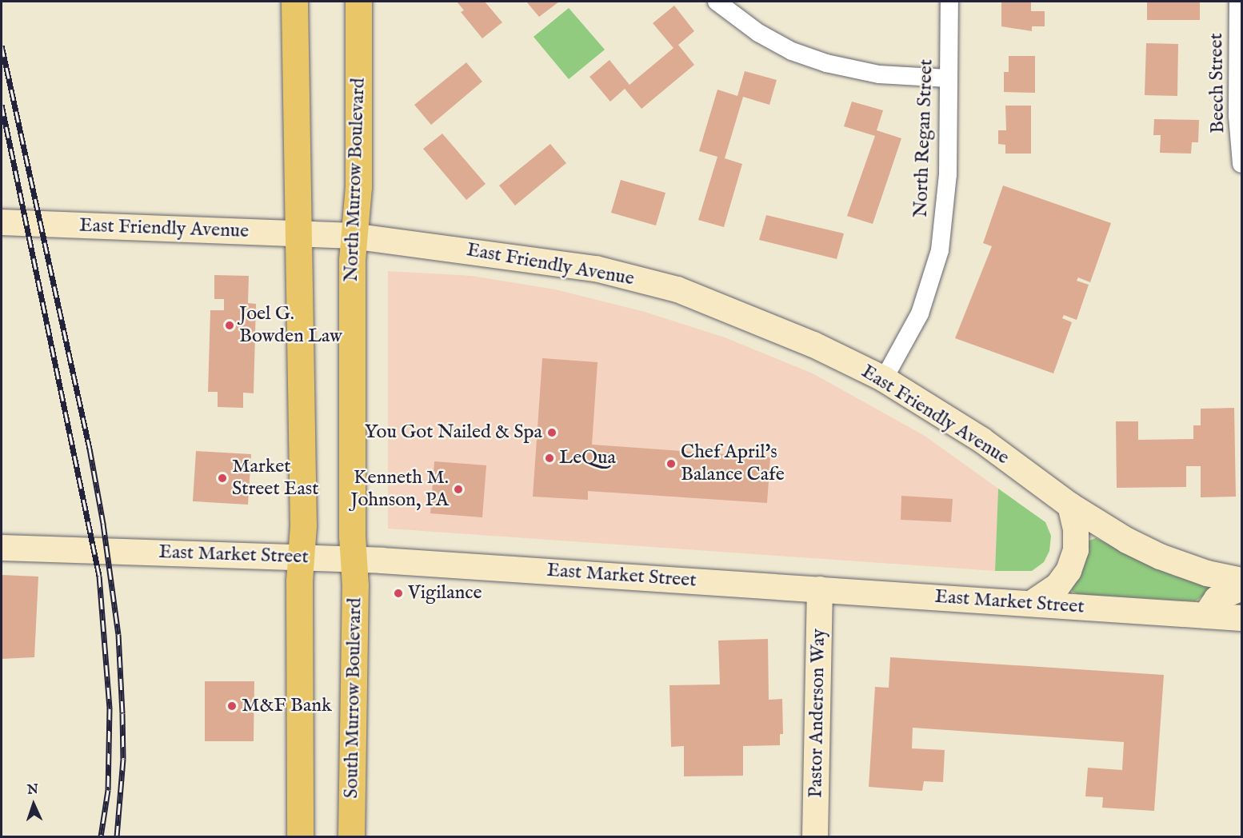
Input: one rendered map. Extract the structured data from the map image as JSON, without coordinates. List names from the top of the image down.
{
  "streets": {
    "main road": [
      "North Murrow Boulevard",
      "East Friendly Avenue",
      "East Market Street",
      "South Murrow Boulevard",
      "Pastor Anderson Way"
    ],
    "street": ["Beech Street", "North Regan Street"]
  },
  "crossings": [
    ["North Regan Street", "East Friendly Avenue"],
    ["North Murrow Boulevard", "East Friendly Avenue"],
    ["North Murrow Boulevard", "East Market Street"],
    ["North Murrow Boulevard", "South Murrow Boulevard"],
    ["East Market Street", "South Murrow Boulevard"],
    ["East Market Street", "Pastor Anderson Way"]
  ],
  "places": [
    "Joel G. Bowden Law",
    "You Got Nailed & Spa",
    "LeQua",
    "Chef April's Balance Cafe",
    "Market Street East",
    "Kenneth M. Johnson, PA",
    "Vigilance",
    "M&F Bank"
  ],
  "north": "top"
}
